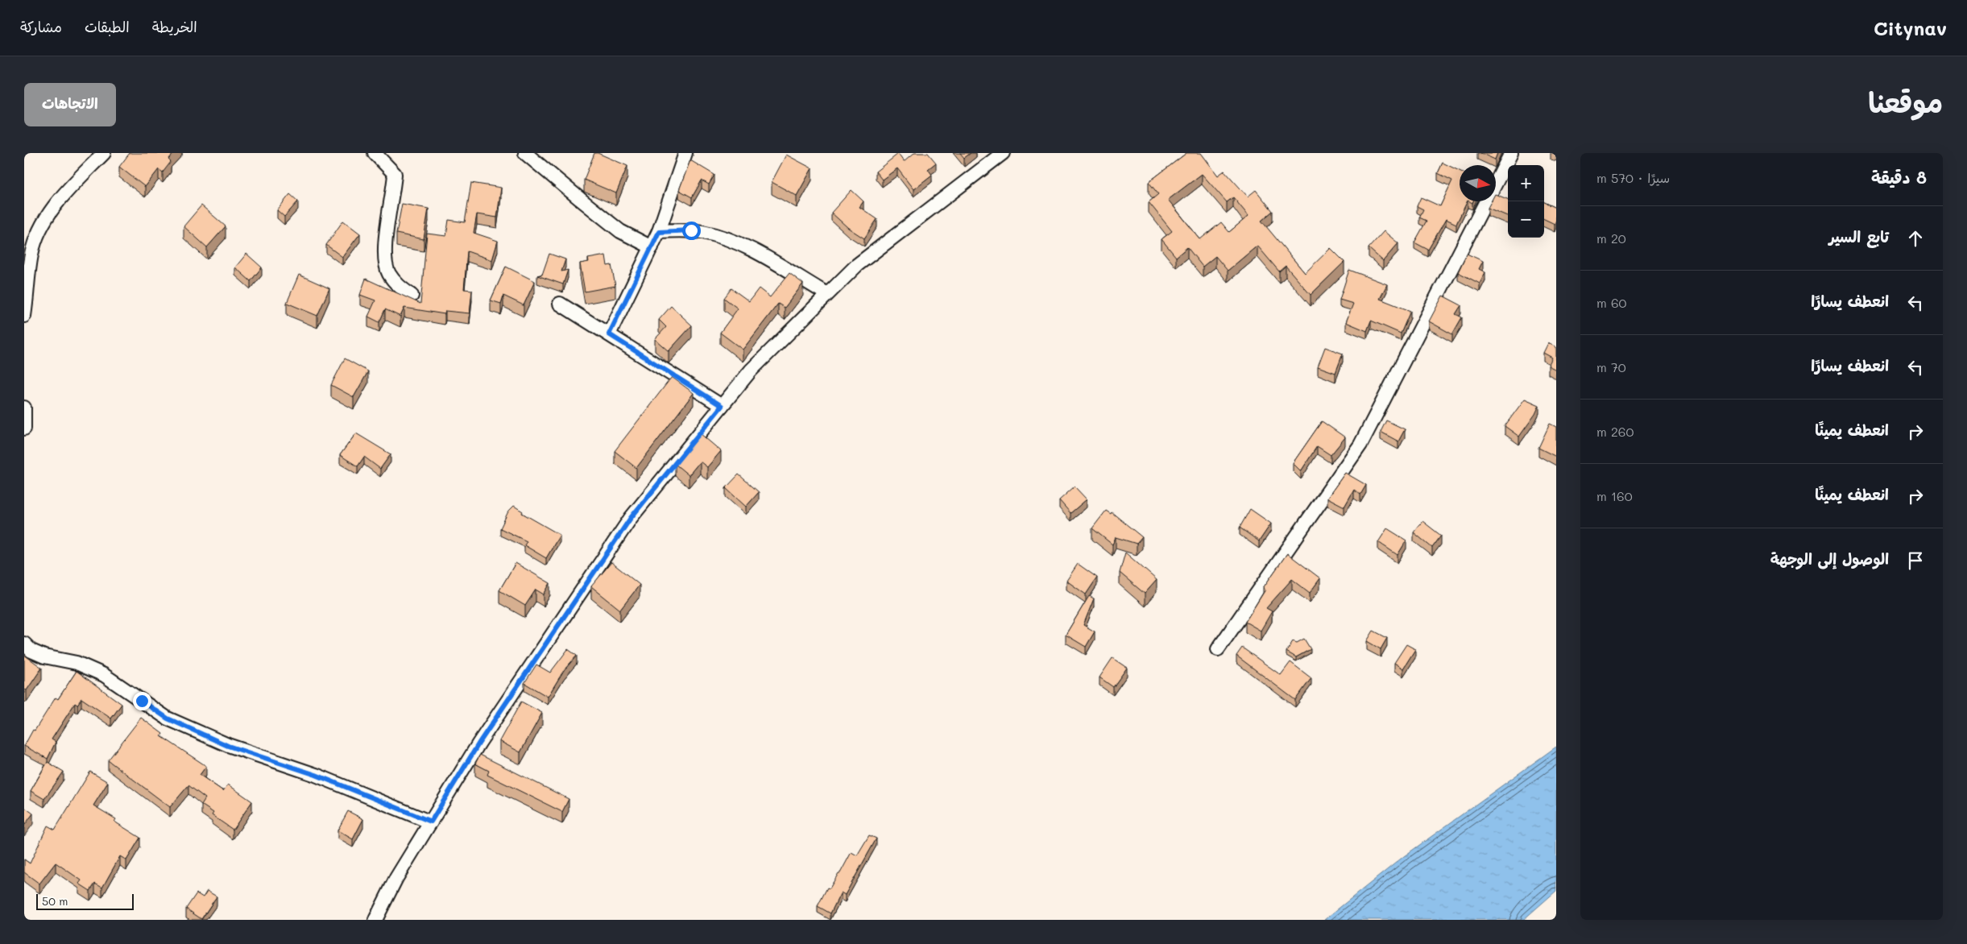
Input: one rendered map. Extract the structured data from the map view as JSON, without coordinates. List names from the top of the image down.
{
  "scale_bar": "50 m",
  "north": "right",
  "page": {
    "header": "Citynav",
    "nav": ["الخريطة", "الطبقات", "مشاركة"],
    "title": "موقعنا",
    "buttons": "الاتجاهات",
    "heading": ["8 دقيقة", "سيرًا · 570 m"],
    "map_buttons": ["+", "−"],
    "list": [
      ["تابع السير", "20 m"],
      ["انعطف يسارًا", "60 m"],
      ["انعطف يسارًا", "70 m"],
      ["انعطف يمينًا", "260 m"],
      ["انعطف يمينًا", "160 m"],
      "الوصول إلى الوجهة"
    ],
    "scale": "50 m"
  }
}
